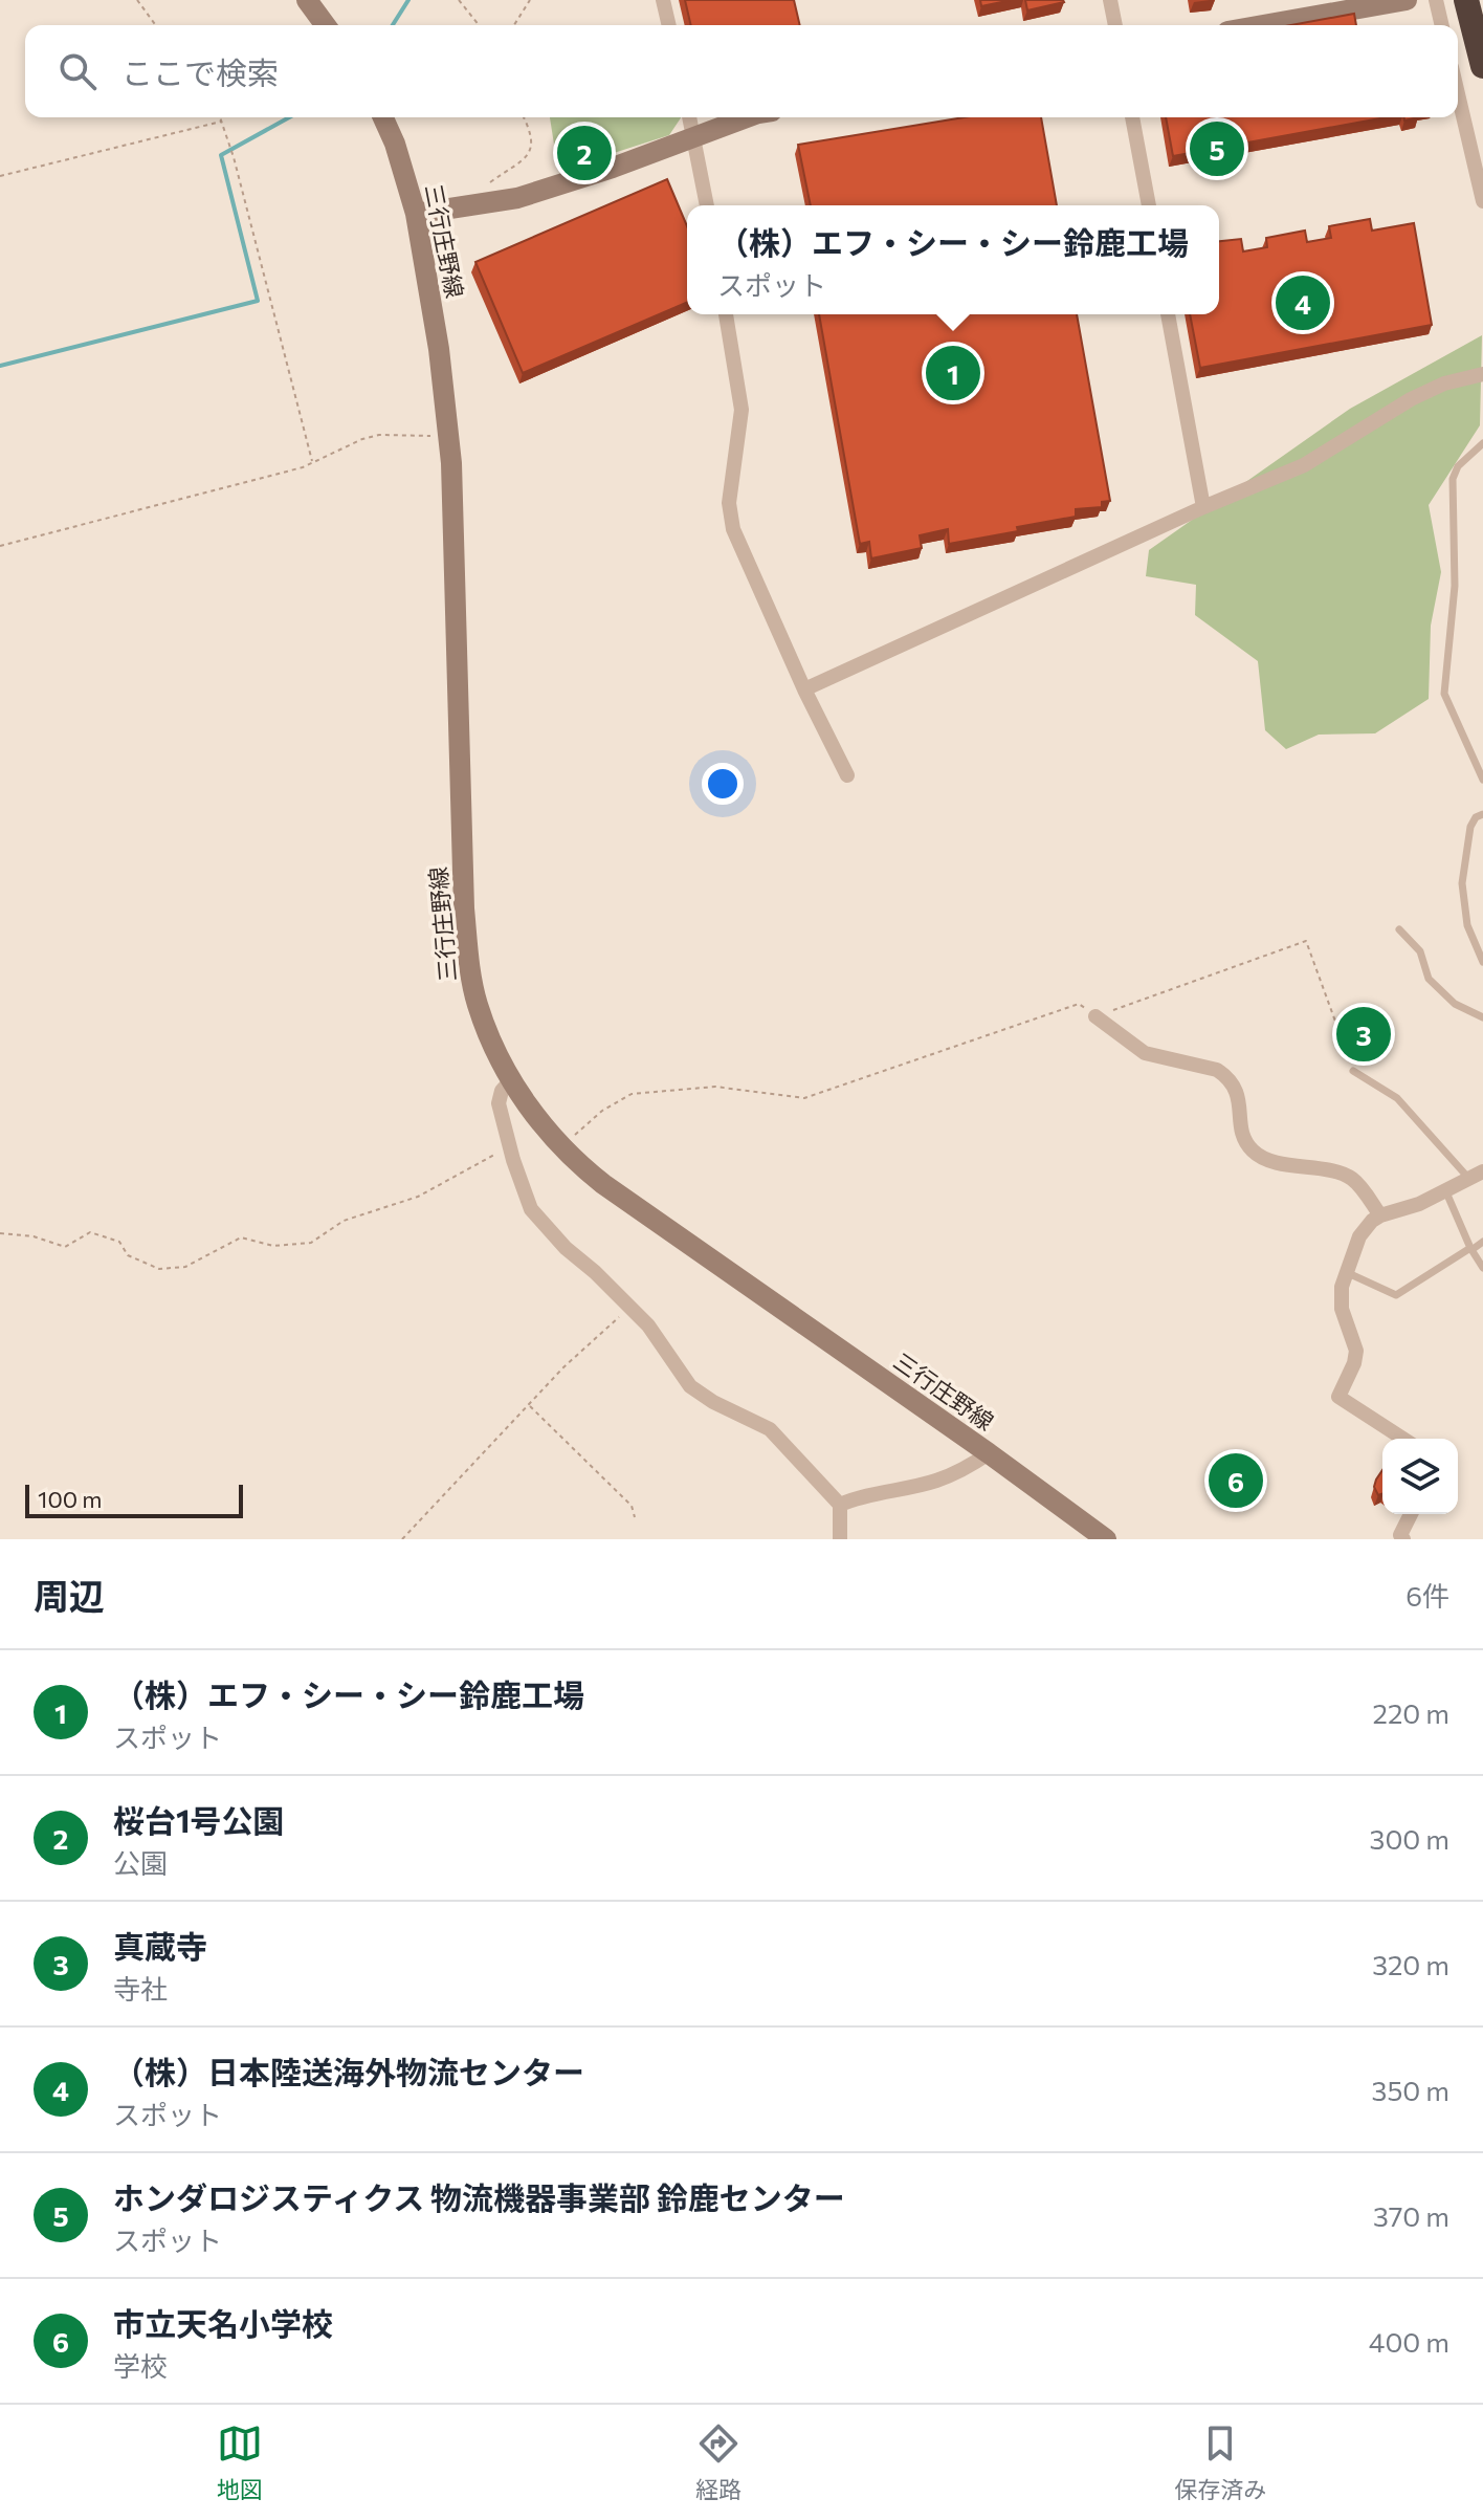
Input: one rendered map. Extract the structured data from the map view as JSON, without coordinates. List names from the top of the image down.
{
  "streets": {
    "main road": ["三行庄野線"]
  },
  "scale_bar": "100 m",
  "page": {
    "search": "ここで検索",
    "pins": [
      "5",
      "2",
      "4",
      "1",
      "3",
      "6"
    ],
    "popup": ["（株）エフ・シー・シー鈴鹿工場", "スポット"],
    "scale": "100 m",
    "heading": ["周辺", "6件"],
    "list": [
      {
        "mark": "1",
        "name": "（株）エフ・シー・シー鈴鹿工場",
        "note": "スポット",
        "value": "220 m"
      },
      {
        "mark": "2",
        "name": "桜台1号公園",
        "note": "公園",
        "value": "300 m"
      },
      {
        "mark": "3",
        "name": "真蔵寺",
        "note": "寺社",
        "value": "320 m"
      },
      {
        "mark": "4",
        "name": "（株）日本陸送海外物流センター",
        "note": "スポット",
        "value": "350 m"
      },
      {
        "mark": "5",
        "name": "ホンダロジスティクス 物流機器事業部 鈴鹿センター",
        "note": "スポット",
        "value": "370 m"
      },
      {
        "mark": "6",
        "name": "市立天名小学校",
        "note": "学校",
        "value": "400 m"
      }
    ],
    "nav": ["地図", "経路", "保存済み"]
  }
}
